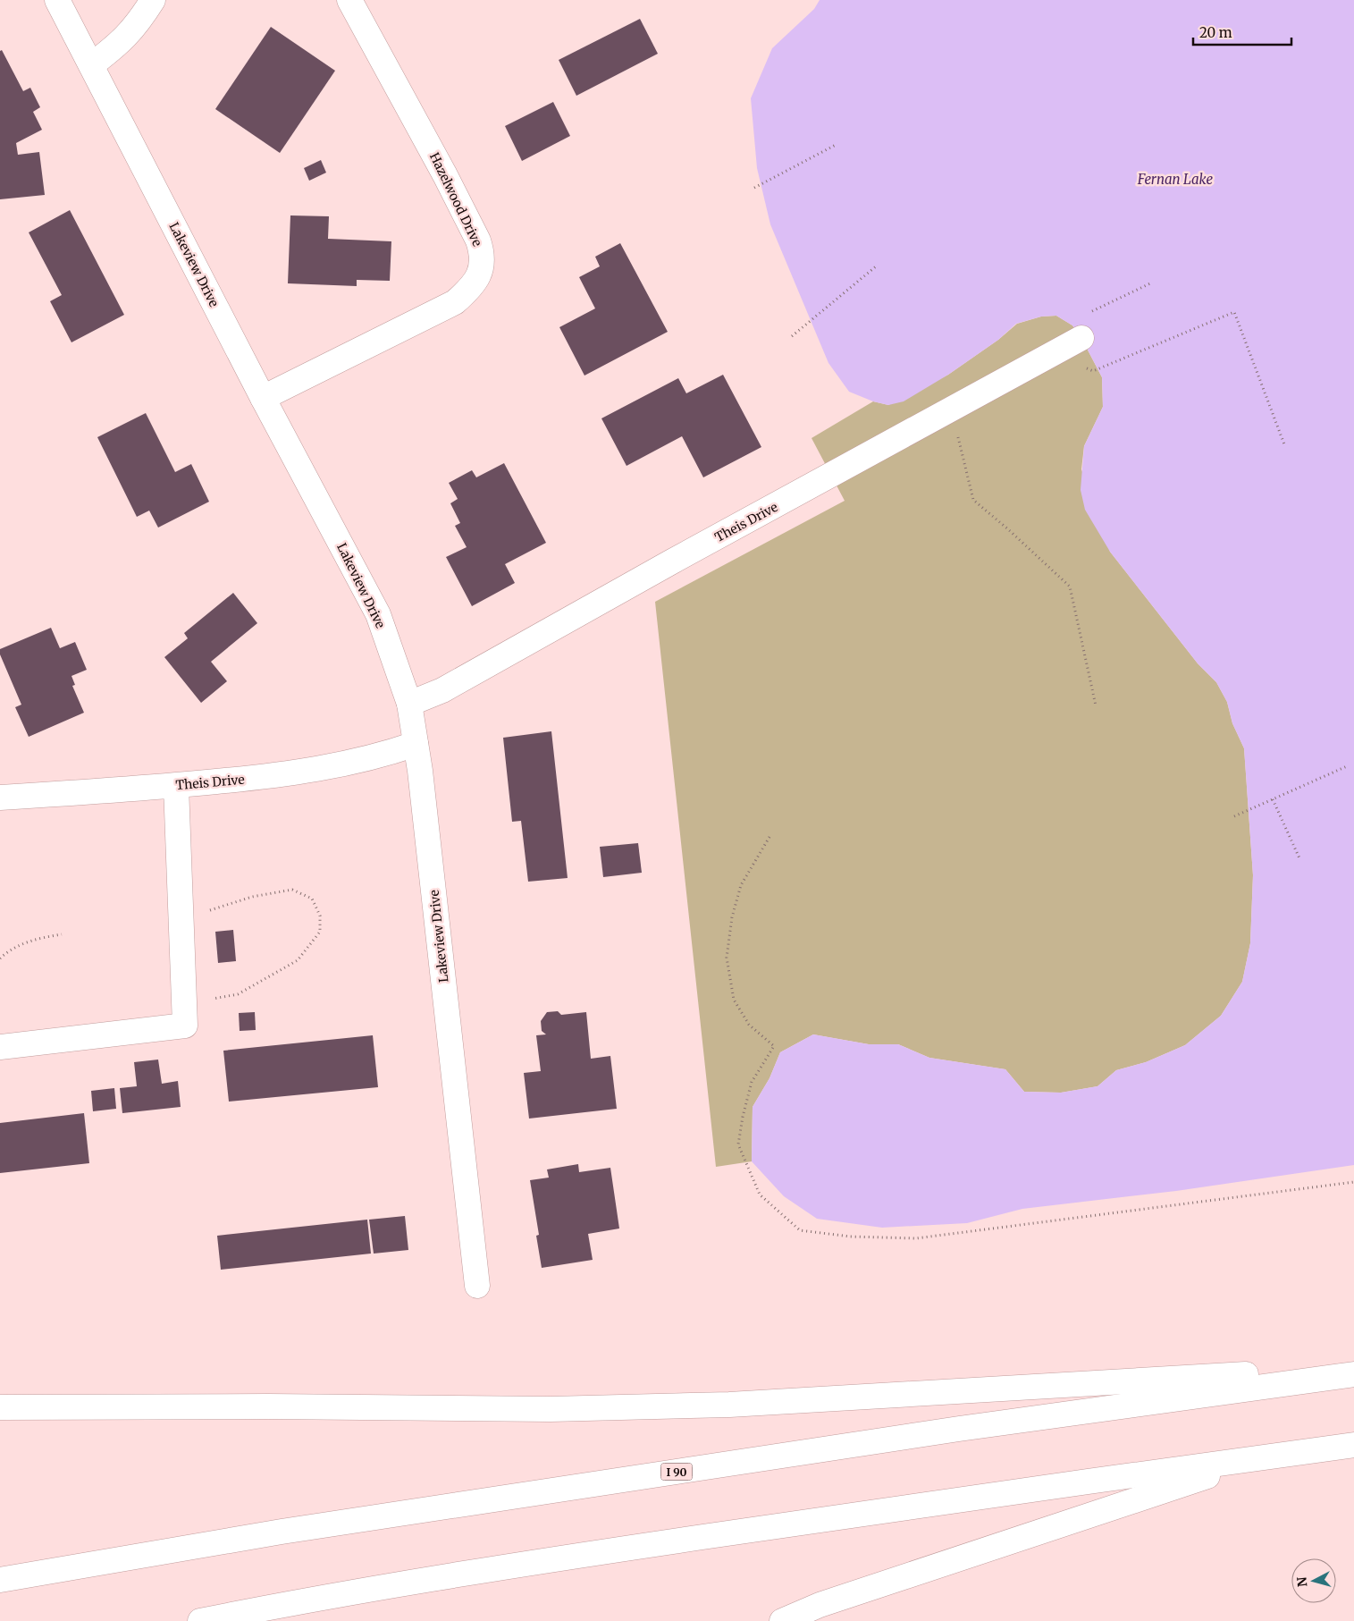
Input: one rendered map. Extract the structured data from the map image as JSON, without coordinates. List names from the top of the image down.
{
  "streets": {
    "main road": [
      "Hazelwood Drive",
      "Lakeview Drive",
      "Theis Drive",
      "I 90"
    ]
  },
  "crossings": [
    ["Hazelwood Drive", "Lakeview Drive"],
    ["Lakeview Drive", "Theis Drive"]
  ],
  "water": ["Fernan Lake"],
  "scale_bar": "20 m",
  "north": "left"
}
